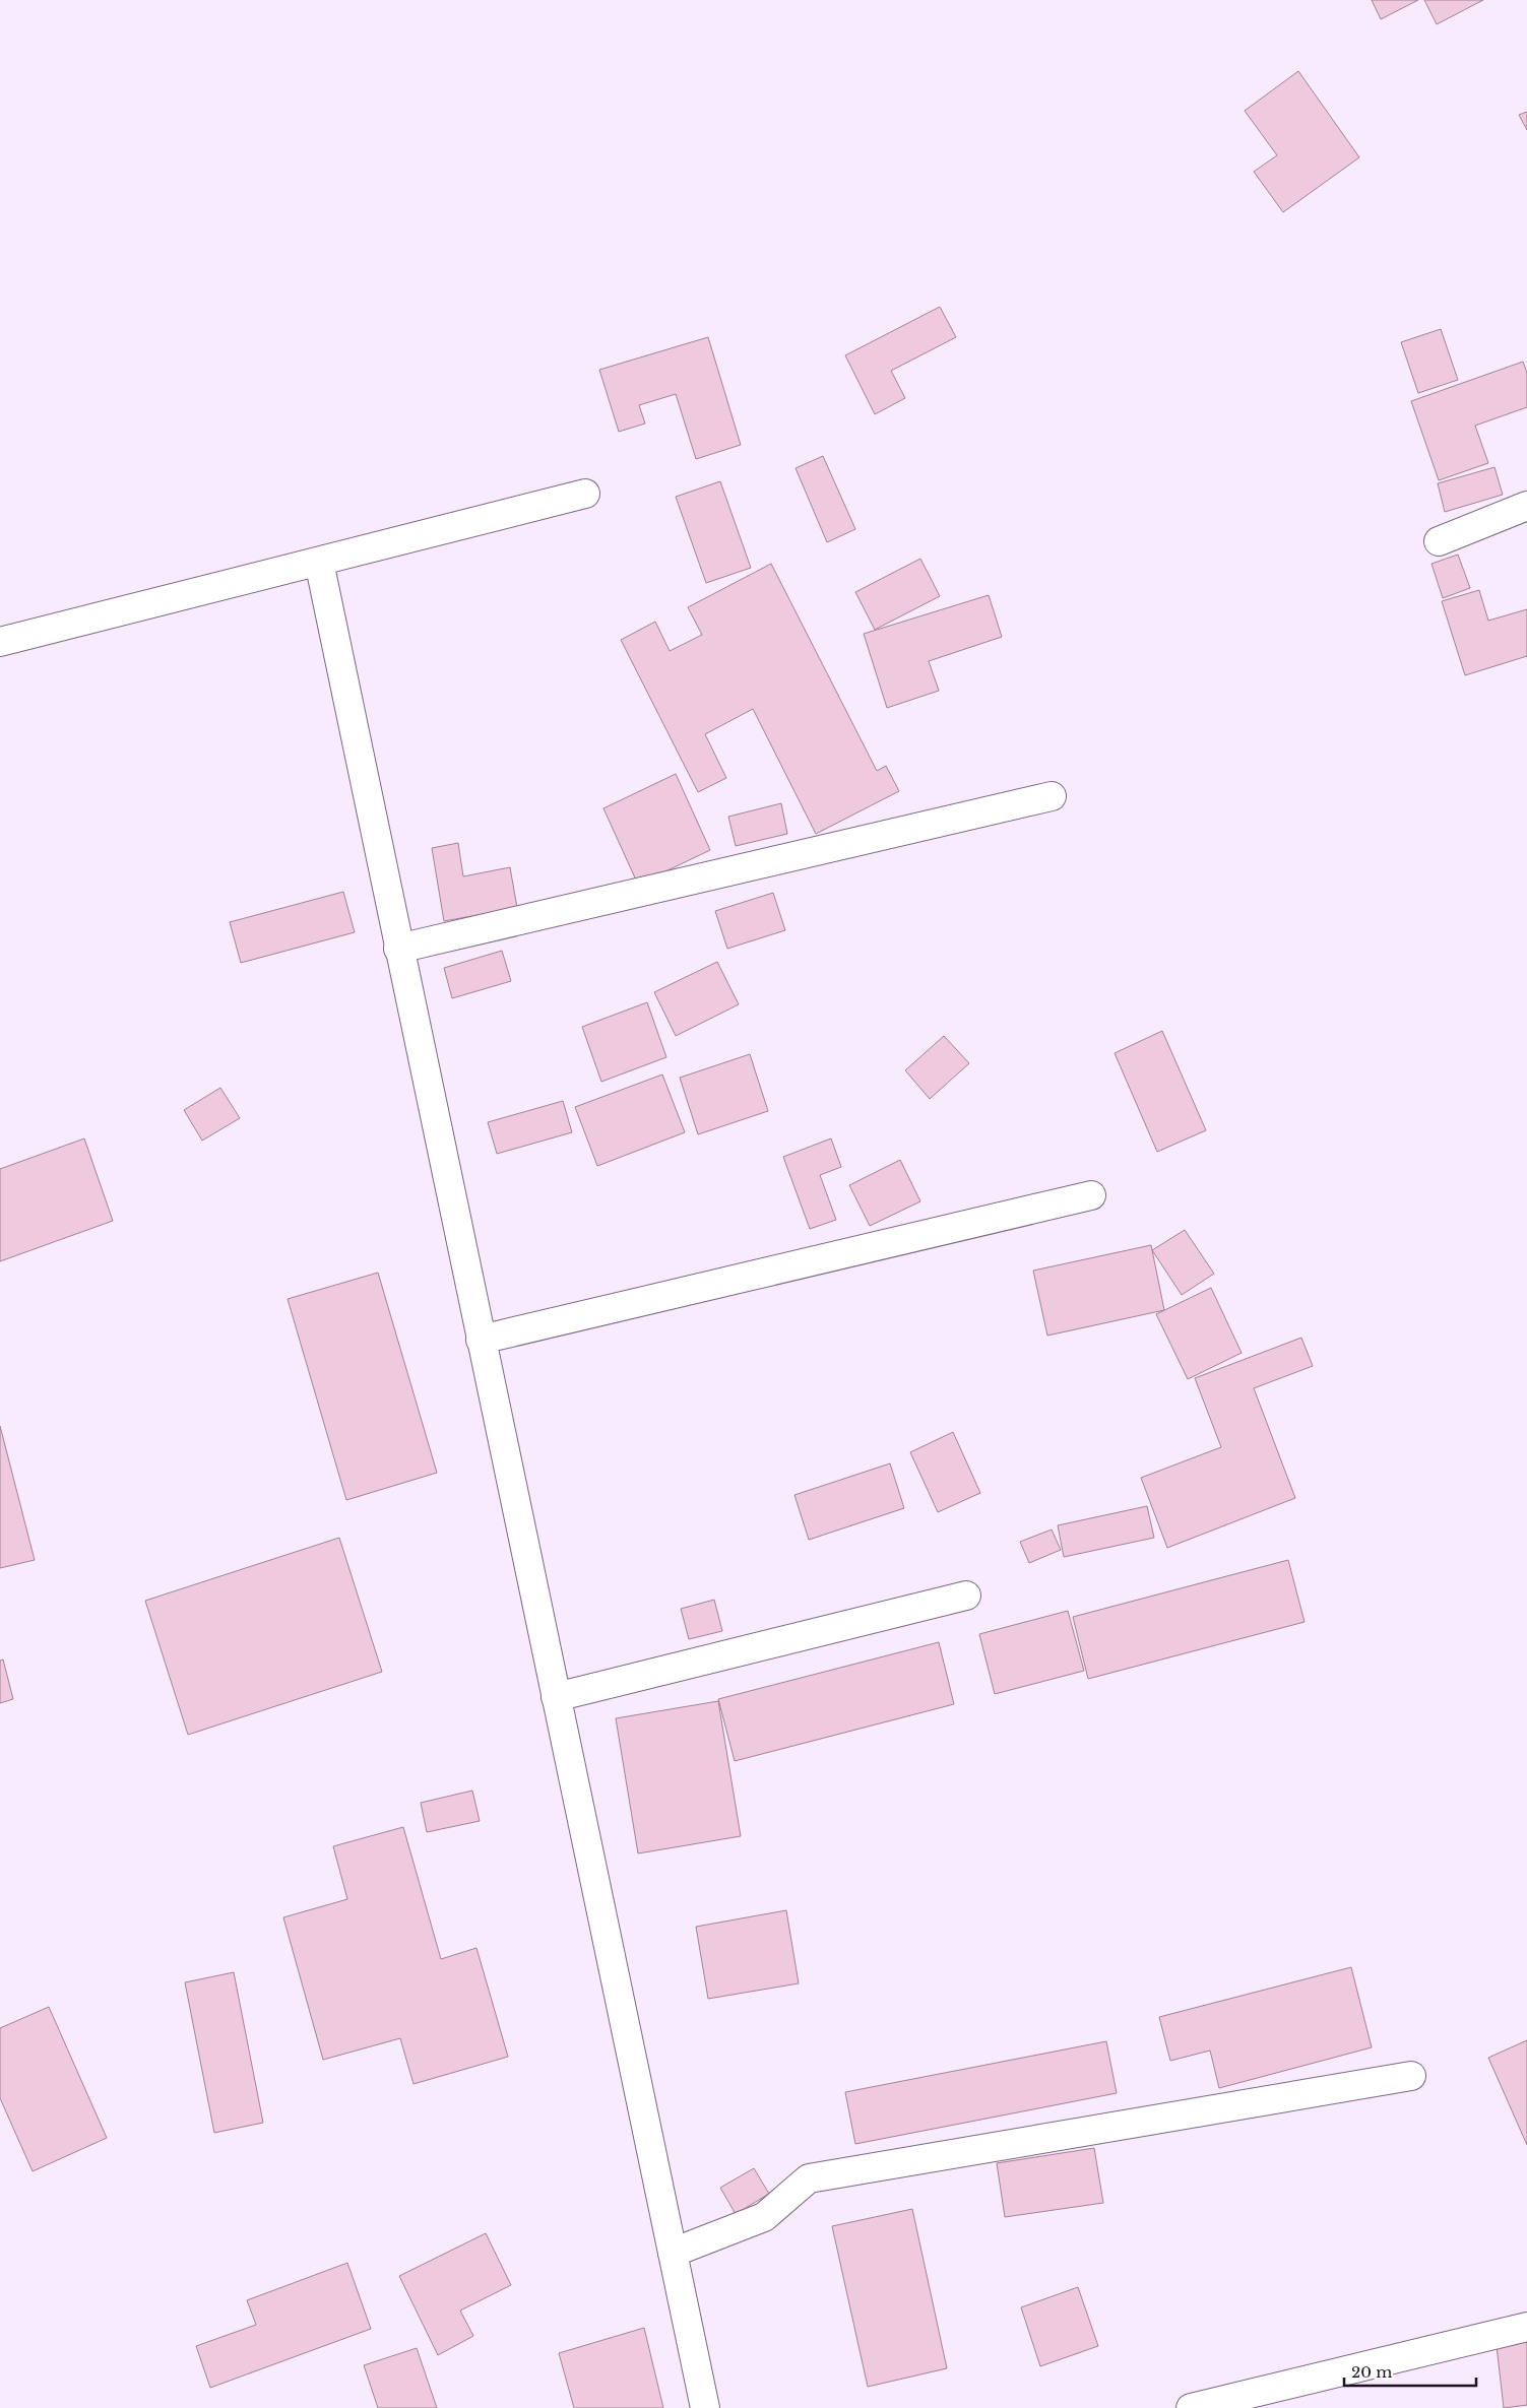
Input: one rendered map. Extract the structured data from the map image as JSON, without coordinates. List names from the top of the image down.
{
  "scale_bar": "20 m"
}
